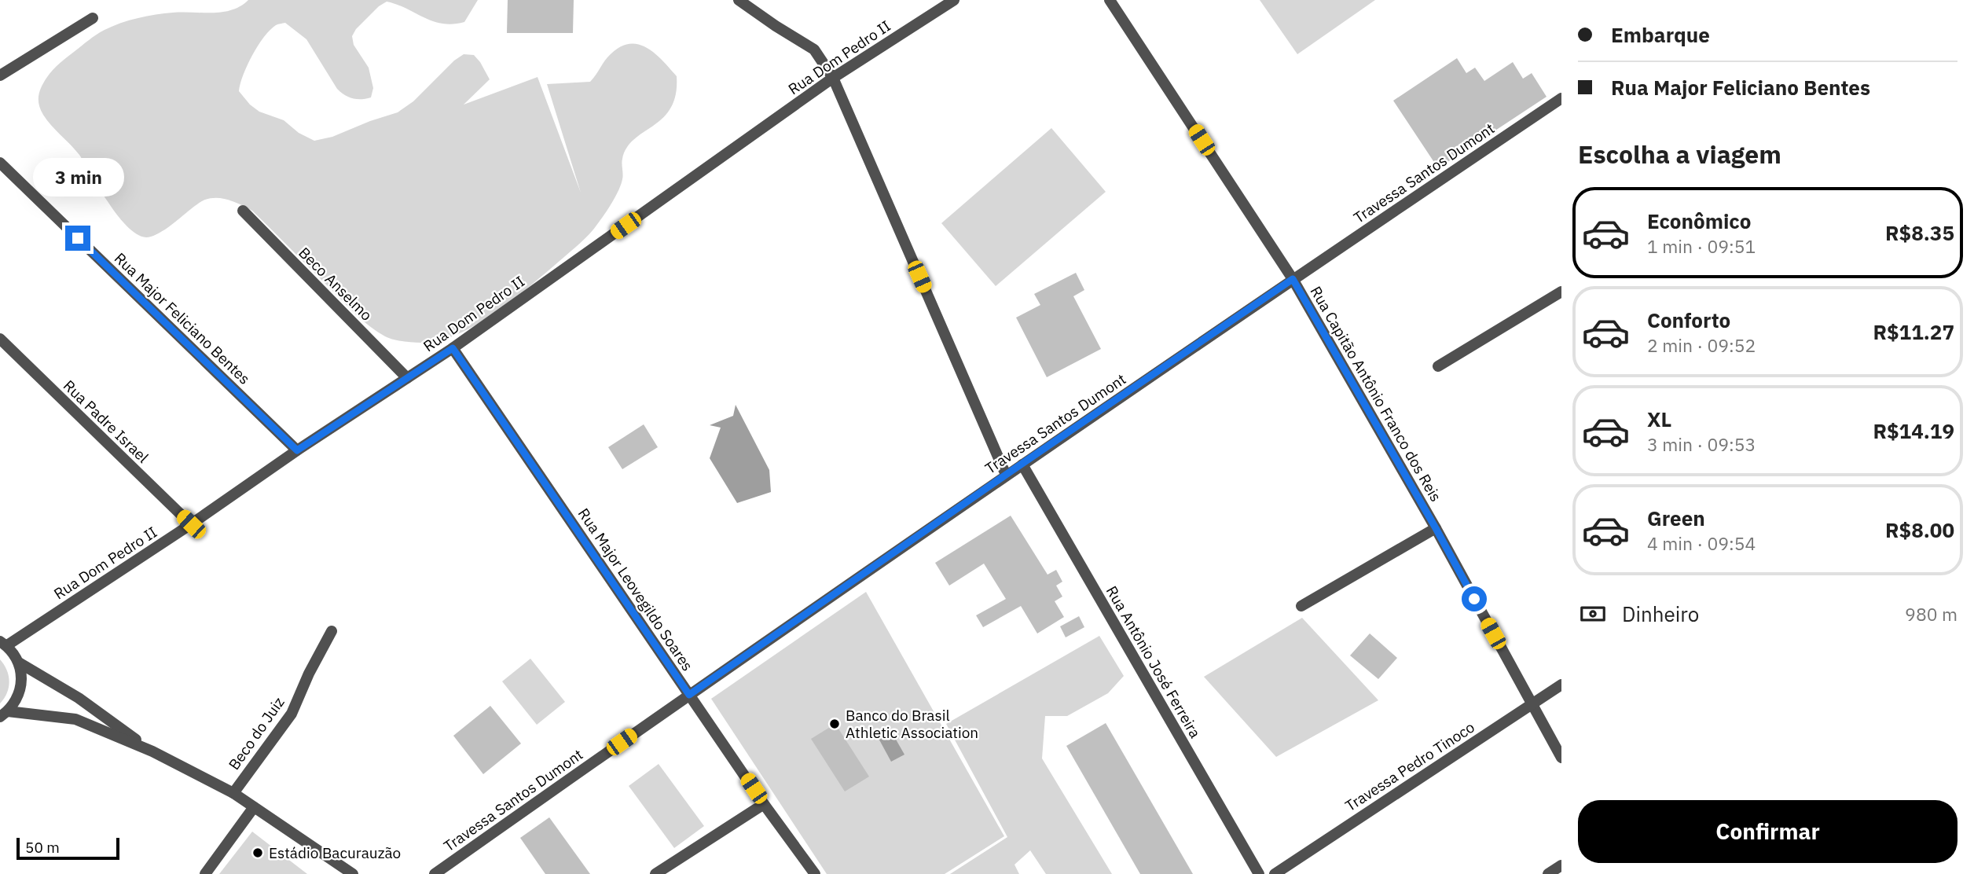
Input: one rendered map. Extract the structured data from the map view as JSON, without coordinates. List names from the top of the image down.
{
  "streets": {
    "street": [
      "Rua Dom Pedro II",
      "Travessa Santos Dumont",
      "Beco Anselmo",
      "Rua Major Feliciano Bentes",
      "Rua Capitão Antônio Franco dos Reis",
      "Rua Padre Israel",
      "Rua Major Leovegildo Soares",
      "Rua Antônio José Ferreira",
      "Beco do Juiz",
      "Travessa Pedro Tinoco"
    ]
  },
  "crossings": [
    ["Rua Dom Pedro II", "Beco Anselmo"],
    ["Rua Dom Pedro II", "Rua Major Feliciano Bentes"],
    ["Rua Dom Pedro II", "Rua Padre Israel"],
    ["Rua Dom Pedro II", "Rua Major Leovegildo Soares"],
    ["Travessa Santos Dumont", "Rua Capitão Antônio Franco dos Reis"],
    ["Travessa Santos Dumont", "Rua Major Leovegildo Soares"],
    ["Travessa Santos Dumont", "Rua Antônio José Ferreira"],
    ["Rua Capitão Antônio Franco dos Reis", "Travessa Pedro Tinoco"]
  ],
  "places": ["Banco do Brasil Athletic Association", "Estádio Bacurauzão"],
  "scale_bar": "50 m",
  "page": {
    "banner": ["Embarque", "Rua Major Feliciano Bentes"],
    "heading": "Escolha a viagem",
    "bubble": "3 min",
    "list": [
      {
        "name": "Econômico",
        "note": "1 min · 09:51",
        "value": "R$8.35"
      },
      {
        "name": "Conforto",
        "note": "2 min · 09:52",
        "value": "R$11.27"
      },
      {
        "name": "XL",
        "note": "3 min · 09:53",
        "value": "R$14.19"
      },
      {
        "name": "Green",
        "note": "4 min · 09:54",
        "value": "R$8.00"
      }
    ],
    "pay": ["Dinheiro", "980 m"],
    "buttons": "Confirmar",
    "scale": "50 m"
  }
}
